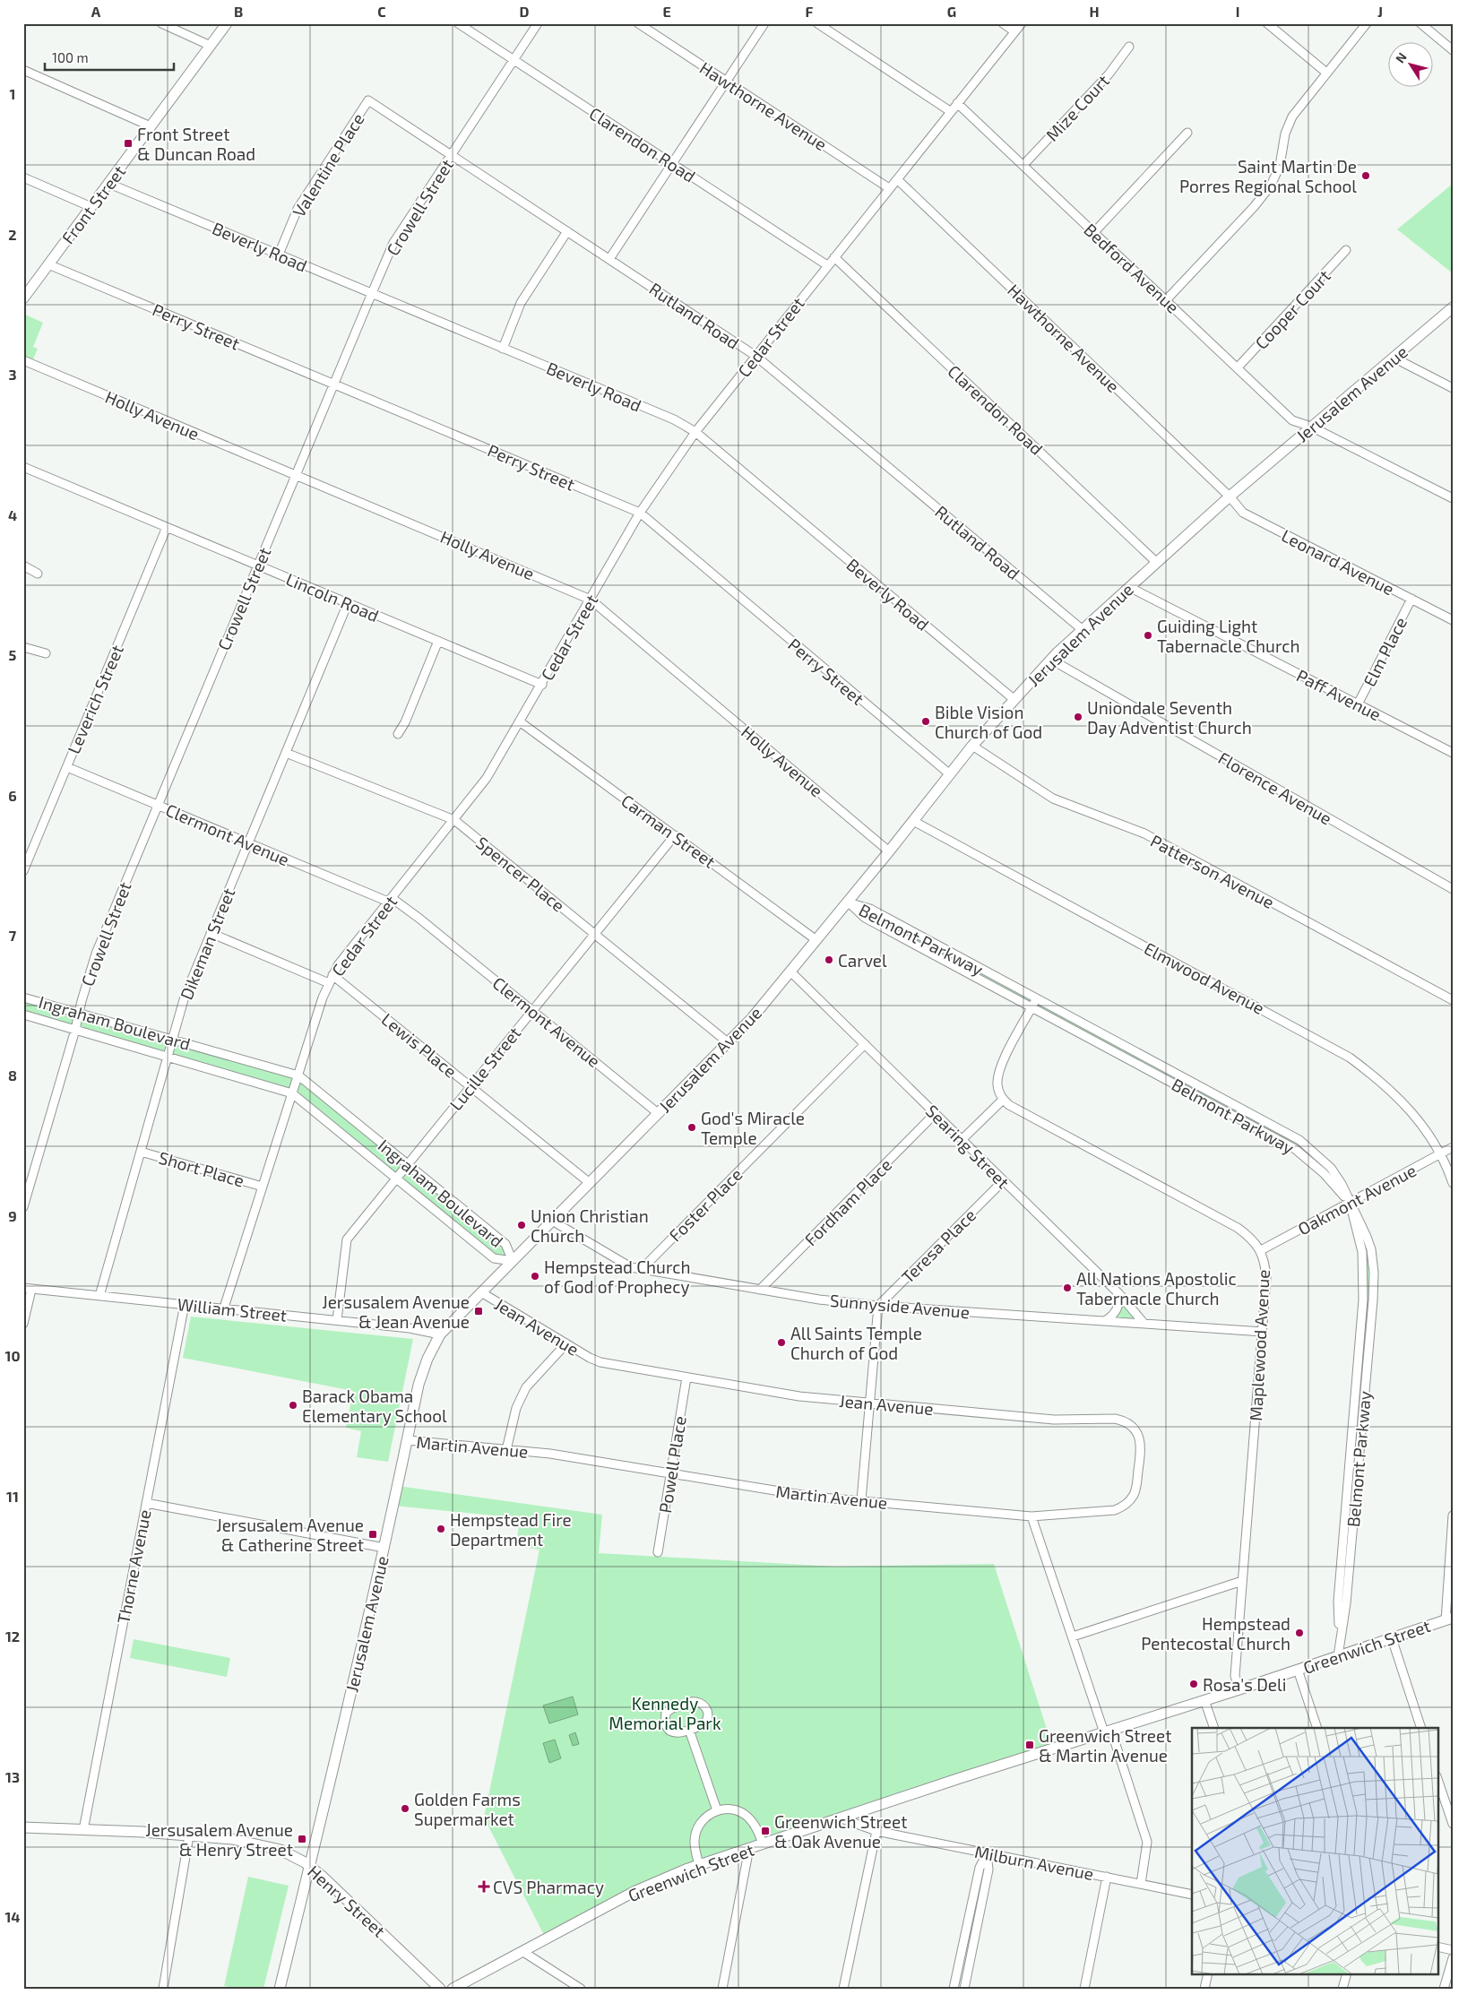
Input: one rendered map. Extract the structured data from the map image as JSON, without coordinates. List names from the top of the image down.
{
  "streets": {
    "main road": [
      "Front Street",
      "Jerusalem Avenue",
      "Greenwich Street",
      "Henry Street"
    ],
    "street": [
      "Hawthorne Avenue",
      "Mize Court",
      "Clarendon Road",
      "Valentine Place",
      "Crowell Street",
      "Beverly Road",
      "Bedford Avenue",
      "Cooper Court",
      "Rutland Road",
      "Perry Street",
      "Cedar Street",
      "Holly Avenue",
      "Leonard Avenue",
      "Lincoln Road",
      "Elm Place",
      "Paff Avenue",
      "Leverich Street",
      "Florence Avenue",
      "Carman Street",
      "Clermont Avenue",
      "Patterson Avenue",
      "Spencer Place",
      "Belmont Parkway",
      "Dikeman Street",
      "Elmwood Avenue",
      "Ingraham Boulevard",
      "Lewis Place",
      "Lucille Street",
      "Searing Street",
      "Short Place",
      "Oakmont Avenue",
      "Fordham Place",
      "Foster Place",
      "Teresa Place",
      "Sunnyside Avenue",
      "William Street",
      "Jean Avenue",
      "Maplewood Avenue",
      "Martin Avenue",
      "Powell Place",
      "Thorne Avenue",
      "Milburn Avenue"
    ]
  },
  "crossings": [
    ["Hawthorne Avenue", "Cedar Street"],
    ["Hawthorne Avenue", "Jerusalem Avenue"],
    ["Hawthorne Avenue", "Leonard Avenue"],
    ["Mize Court", "Bedford Avenue"],
    ["Clarendon Road", "Crowell Street"],
    ["Clarendon Road", "Cedar Street"],
    ["Clarendon Road", "Jerusalem Avenue"],
    ["Valentine Place", "Beverly Road"],
    ["Valentine Place", "Rutland Road"],
    ["Front Street", "Beverly Road"],
    ["Front Street", "Perry Street"],
    ["Crowell Street", "Beverly Road"],
    ["Crowell Street", "Rutland Road"],
    ["Crowell Street", "Perry Street"],
    ["Crowell Street", "Holly Avenue"],
    ["Crowell Street", "Lincoln Road"],
    ["Crowell Street", "Clermont Avenue"],
    ["Crowell Street", "Ingraham Boulevard"],
    ["Beverly Road", "Cedar Street"],
    ["Beverly Road", "Jerusalem Avenue"],
    ["Bedford Avenue", "Cooper Court"],
    ["Bedford Avenue", "Cedar Street"],
    ["Bedford Avenue", "Jerusalem Avenue"],
    ["Rutland Road", "Cedar Street"],
    ["Rutland Road", "Jerusalem Avenue"],
    ["Perry Street", "Cedar Street"],
    ["Perry Street", "Jerusalem Avenue"],
    ["Cedar Street", "Holly Avenue"],
    ["Cedar Street", "Lincoln Road"],
    ["Cedar Street", "Carman Street"],
    ["Cedar Street", "Clermont Avenue"],
    ["Cedar Street", "Spencer Place"],
    ["Cedar Street", "Ingraham Boulevard"],
    ["Cedar Street", "Lewis Place"],
    ["Cedar Street", "Short Place"],
    ["Cedar Street", "William Street"],
    ["Jerusalem Avenue", "Holly Avenue"],
    ["Jerusalem Avenue", "Leonard Avenue"],
    ["Jerusalem Avenue", "Paff Avenue"],
    ["Jerusalem Avenue", "Florence Avenue"],
    ["Jerusalem Avenue", "Carman Street"],
    ["Jerusalem Avenue", "Clermont Avenue"],
    ["Jerusalem Avenue", "Patterson Avenue"],
    ["Jerusalem Avenue", "Spencer Place"],
    ["Jerusalem Avenue", "Belmont Parkway"],
    ["Jerusalem Avenue", "Elmwood Avenue"],
    ["Jerusalem Avenue", "Ingraham Boulevard"],
    ["Jerusalem Avenue", "Lewis Place"],
    ["Jerusalem Avenue", "Searing Street"],
    ["Jerusalem Avenue", "Sunnyside Avenue"],
    ["Jerusalem Avenue", "William Street"],
    ["Jerusalem Avenue", "Jean Avenue"],
    ["Jerusalem Avenue", "Martin Avenue"],
    ["Jerusalem Avenue", "Henry Street"],
    ["Leonard Avenue", "Elm Place"],
    ["Lincoln Road", "Leverich Street"],
    ["Lincoln Road", "Dikeman Street"],
    ["Elm Place", "Paff Avenue"],
    ["Leverich Street", "Clermont Avenue"],
    ["Carman Street", "Lucille Street"],
    ["Clermont Avenue", "Dikeman Street"],
    ["Clermont Avenue", "Lucille Street"],
    ["Spencer Place", "Dikeman Street"],
    ["Spencer Place", "Lucille Street"],
    ["Belmont Parkway", "Oakmont Avenue"],
    ["Belmont Parkway", "Greenwich Street"],
    ["Dikeman Street", "Ingraham Boulevard"],
    ["Dikeman Street", "Short Place"],
    ["Dikeman Street", "William Street"],
    ["Elmwood Avenue", "Oakmont Avenue"],
    ["Ingraham Boulevard", "Lucille Street"],
    ["Lewis Place", "Lucille Street"],
    ["Lucille Street", "William Street"],
    ["Searing Street", "Fordham Place"],
    ["Searing Street", "Foster Place"],
    ["Searing Street", "Teresa Place"],
    ["Searing Street", "Sunnyside Avenue"],
    ["Oakmont Avenue", "Maplewood Avenue"],
    ["Fordham Place", "Sunnyside Avenue"],
    ["Foster Place", "Sunnyside Avenue"],
    ["Teresa Place", "Sunnyside Avenue"],
    ["Sunnyside Avenue", "Maplewood Avenue"],
    ["William Street", "Thorne Avenue"],
    ["Jean Avenue", "Martin Avenue"],
    ["Jean Avenue", "Powell Place"],
    ["Maplewood Avenue", "Greenwich Street"],
    ["Martin Avenue", "Powell Place"],
    ["Thorne Avenue", "Henry Street"],
    ["Greenwich Street", "Milburn Avenue"]
  ],
  "parks": ["Kennedy Memorial Park"],
  "places": {
    "transit": [
      "Front Street & Duncan Road",
      "Jersusalem Avenue & Jean Avenue",
      "Jersusalem Avenue & Catherine Street",
      "Greenwich Street & Martin Avenue",
      "Greenwich Street & Oak Avenue",
      "Jersusalem Avenue & Henry Street"
    ],
    "other": [
      "Saint Martin De Porres Regional School",
      "Guiding Light Tabernacle Church",
      "Uniondale Seventh Day Adventist Church",
      "Bible Vision Church of God",
      "Carvel",
      "God's Miracle Temple",
      "Union Christian Church",
      "Hempstead Church of God of Prophecy",
      "All Nations Apostolic Tabernacle Church",
      "All Saints Temple Church of God",
      "Barack Obama Elementary School",
      "Hempstead Fire Department",
      "Hempstead Pentecostal Church",
      "Rosa's Deli",
      "Golden Farms Supermarket"
    ],
    "health": ["CVS Pharmacy"]
  },
  "scale_bar": "100 m",
  "north": "top left",
  "grid": {
    "columns": [
      "A",
      "B",
      "C",
      "D",
      "E",
      "F",
      "G",
      "H",
      "I",
      "J"
    ],
    "rows": [
      "1",
      "2",
      "3",
      "4",
      "5",
      "6",
      "7",
      "8",
      "9",
      "10",
      "11",
      "12",
      "13",
      "14"
    ]
  }
}
